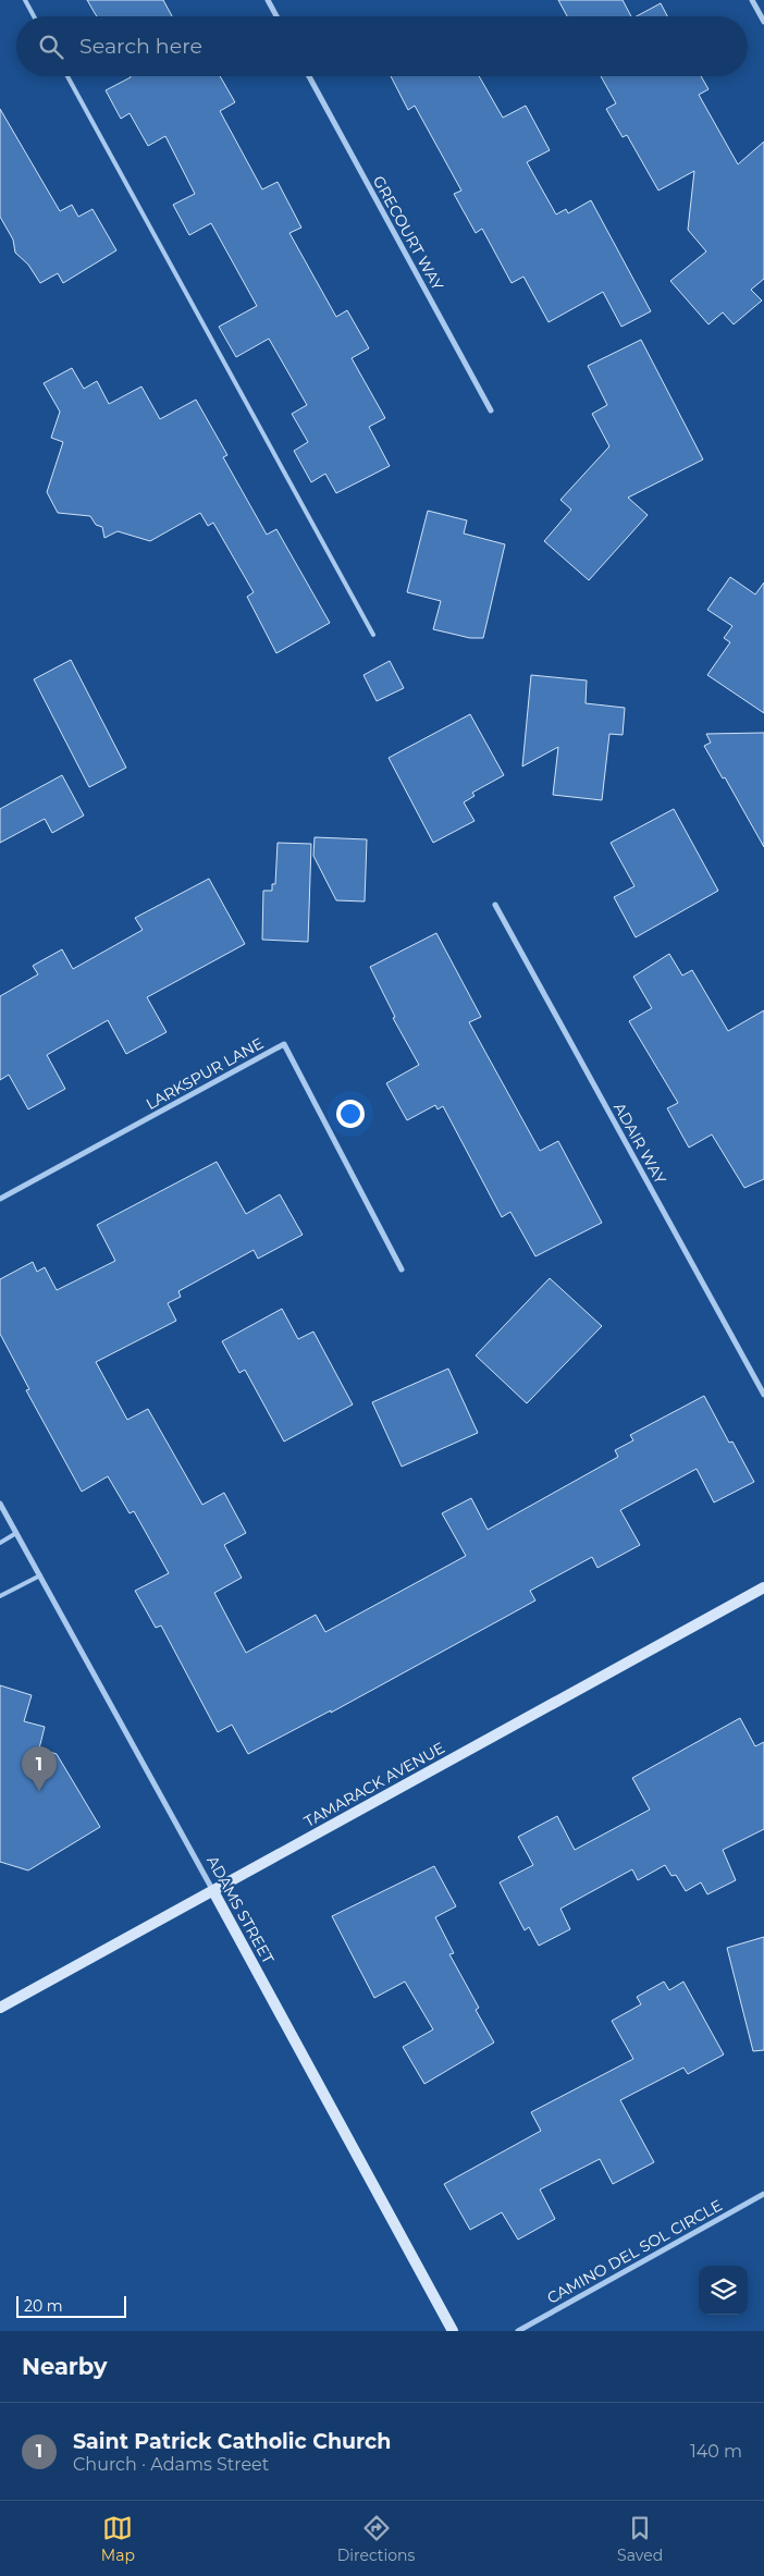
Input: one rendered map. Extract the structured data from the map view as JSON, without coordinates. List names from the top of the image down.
{
  "streets": {
    "main road": ["TAMARACK AVENUE", "ADAMS STREET"],
    "street": [
      "GRECOURT WAY",
      "LARKSPUR LANE",
      "ADAIR WAY",
      "CAMINO DEL SOL CIRCLE"
    ]
  },
  "crossings": [
    ["TAMARACK AVENUE", "ADAMS STREET"]
  ],
  "scale_bar": "20 m",
  "page": {
    "search": "Search here",
    "pins": "1",
    "scale": "20 m",
    "heading": "Nearby",
    "list": [
      {
        "mark": "1",
        "name": "Saint Patrick Catholic Church",
        "note": "Church · Adams Street",
        "value": "140 m"
      }
    ],
    "nav": ["Map", "Directions", "Saved"]
  }
}
